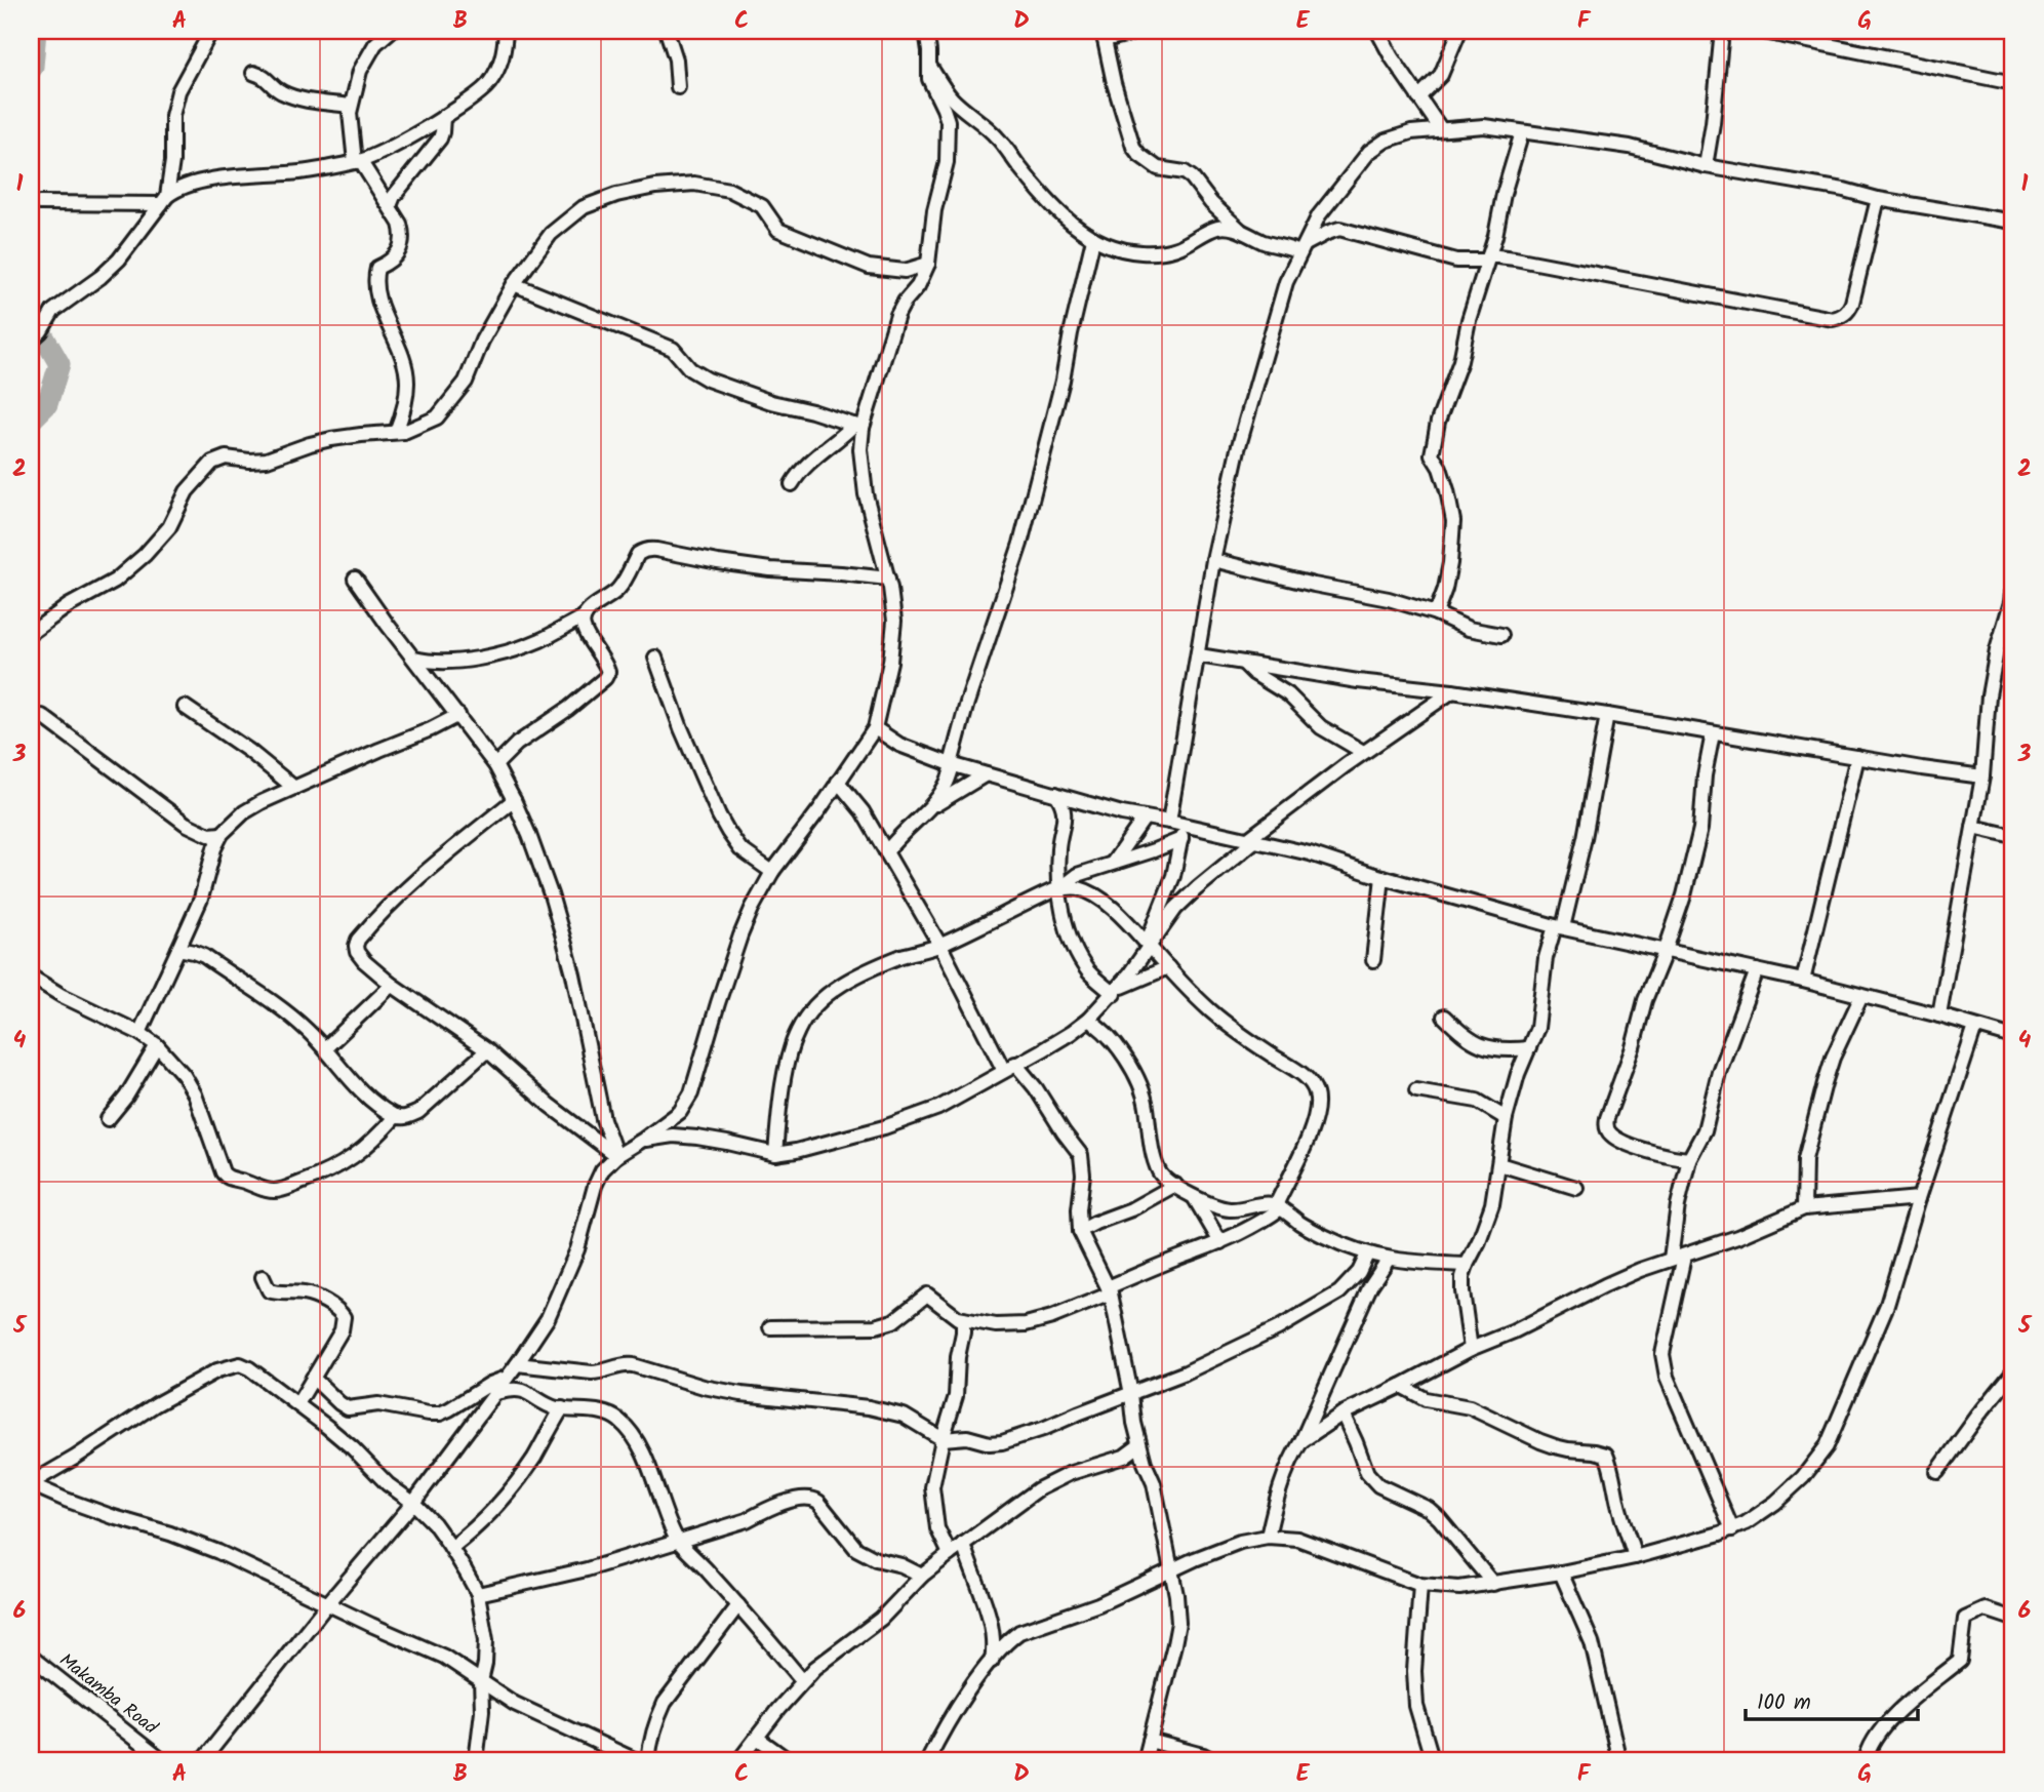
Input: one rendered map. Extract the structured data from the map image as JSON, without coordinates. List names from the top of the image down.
{
  "streets": {
    "street": ["Makamba Road"]
  },
  "scale_bar": "100 m",
  "grid": {
    "columns": [
      "A",
      "B",
      "C",
      "D",
      "E",
      "F",
      "G"
    ],
    "rows": [
      "1",
      "2",
      "3",
      "4",
      "5",
      "6"
    ]
  }
}
